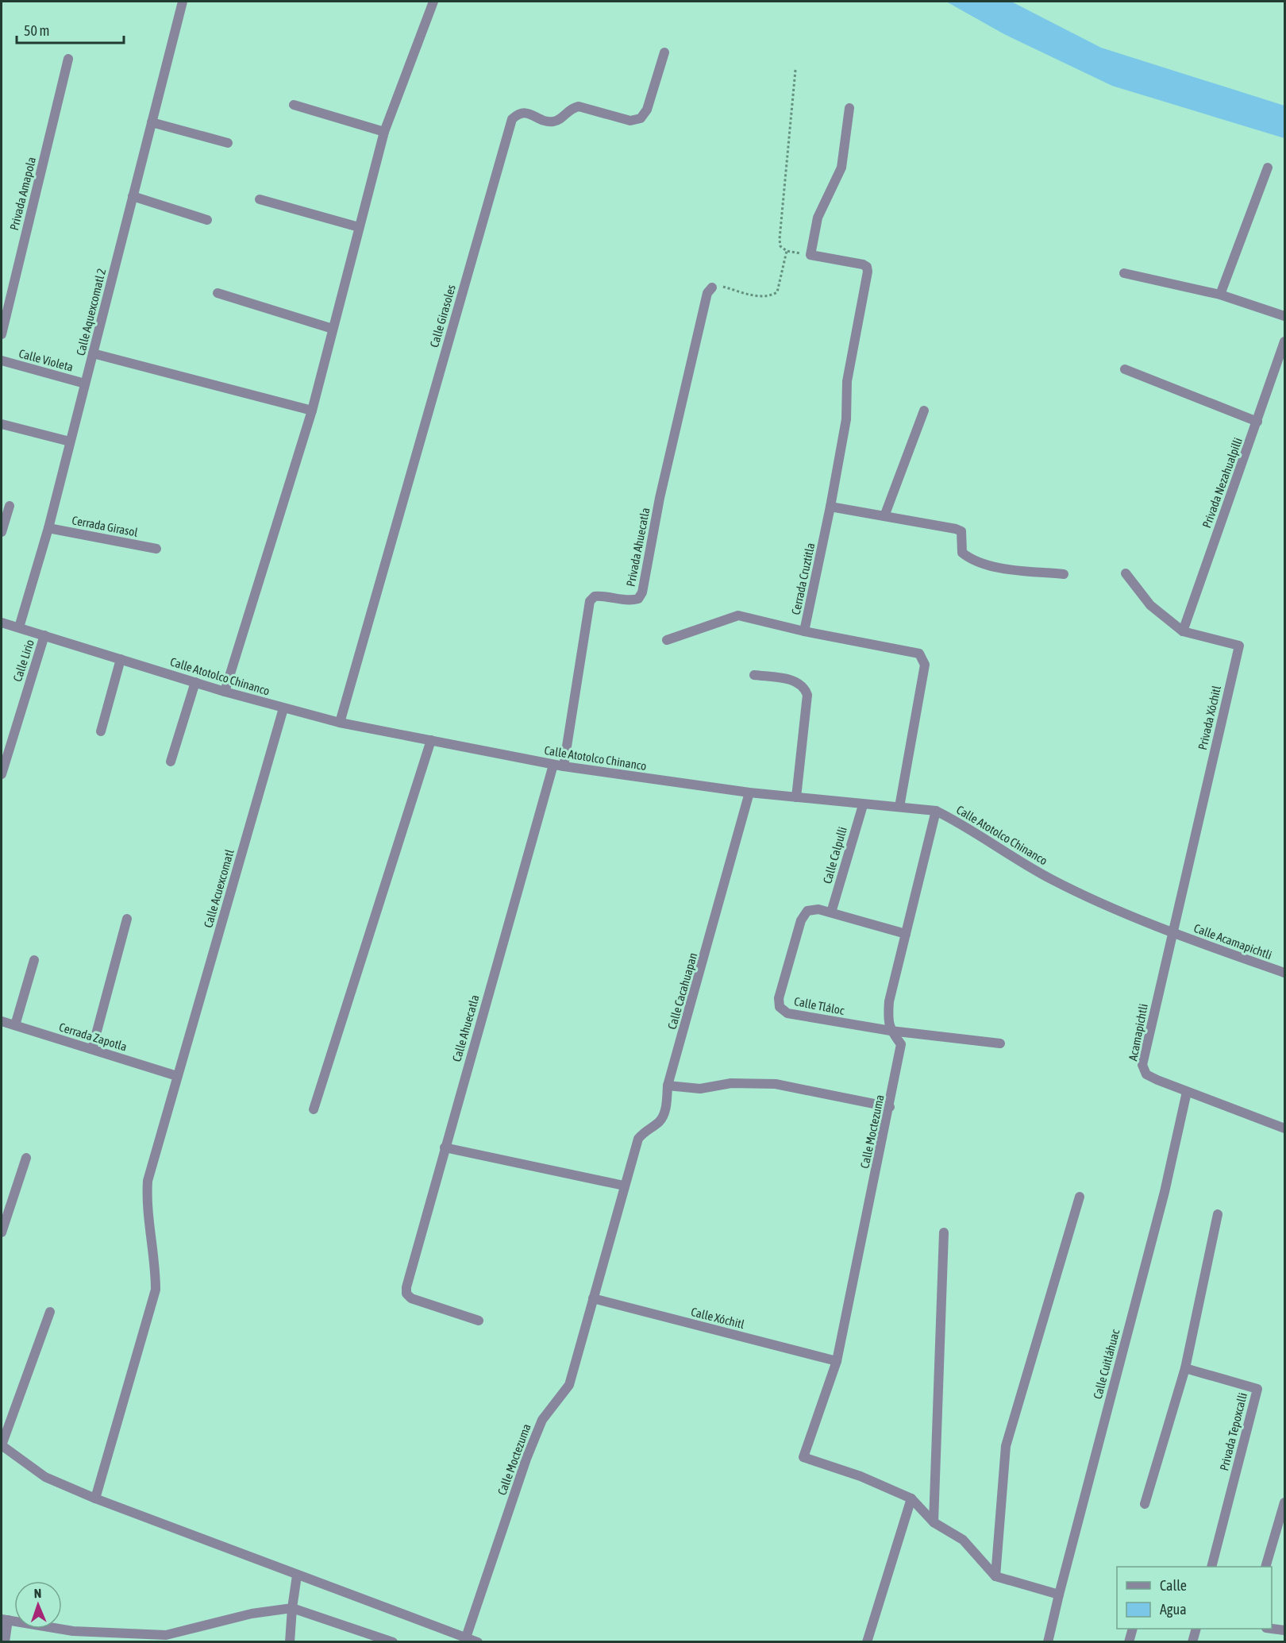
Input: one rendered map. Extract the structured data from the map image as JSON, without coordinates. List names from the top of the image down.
{
  "streets": {
    "street": [
      "Privada Amapola",
      "Calle Aquexcomatl 2",
      "Calle Girasoles",
      "Calle Violeta",
      "Privada Nezahualpilli",
      "Cerrada Girasol",
      "Privada Ahuecatla",
      "Cerrada Cruztitla",
      "Calle Lirio",
      "Calle Atotolco Chinanco",
      "Privada Xóchitl",
      "Calle Calpulli",
      "Calle Acuexcomatl",
      "Calle Acamapichtli",
      "Calle Cacahuapan",
      "Calle Tláloc",
      "Calle Ahuecatla",
      "Acamapichtli",
      "Cerrada Zapotla",
      "Calle Moctezuma",
      "Calle Xóchitl",
      "Calle Cuitláhuac",
      "Privada Tepoxcalli"
    ]
  },
  "crossings": [
    ["Calle Aquexcomatl 2", "Calle Violeta"],
    ["Calle Aquexcomatl 2", "Cerrada Girasol"],
    ["Calle Aquexcomatl 2", "Calle Atotolco Chinanco"],
    ["Calle Girasoles", "Calle Atotolco Chinanco"],
    ["Privada Nezahualpilli", "Privada Xóchitl"],
    ["Privada Ahuecatla", "Calle Atotolco Chinanco"],
    ["Cerrada Cruztitla", "Calle Atotolco Chinanco"],
    ["Calle Lirio", "Calle Atotolco Chinanco"],
    ["Calle Atotolco Chinanco", "Privada Xóchitl"],
    ["Calle Atotolco Chinanco", "Calle Calpulli"],
    ["Calle Atotolco Chinanco", "Calle Acuexcomatl"],
    ["Calle Atotolco Chinanco", "Calle Acamapichtli"],
    ["Calle Atotolco Chinanco", "Calle Cacahuapan"],
    ["Calle Atotolco Chinanco", "Calle Ahuecatla"],
    ["Calle Atotolco Chinanco", "Acamapichtli"],
    ["Calle Atotolco Chinanco", "Calle Moctezuma"],
    ["Privada Xóchitl", "Calle Acamapichtli"],
    ["Privada Xóchitl", "Acamapichtli"],
    ["Calle Calpulli", "Calle Tláloc"],
    ["Calle Acuexcomatl", "Cerrada Zapotla"],
    ["Calle Acamapichtli", "Acamapichtli"],
    ["Calle Cacahuapan", "Calle Moctezuma"],
    ["Calle Tláloc", "Calle Moctezuma"],
    ["Acamapichtli", "Calle Cuitláhuac"],
    ["Calle Moctezuma", "Calle Xóchitl"]
  ],
  "legend": ["Calle", "Agua"],
  "scale_bar": "50 m",
  "north": "top"
}
